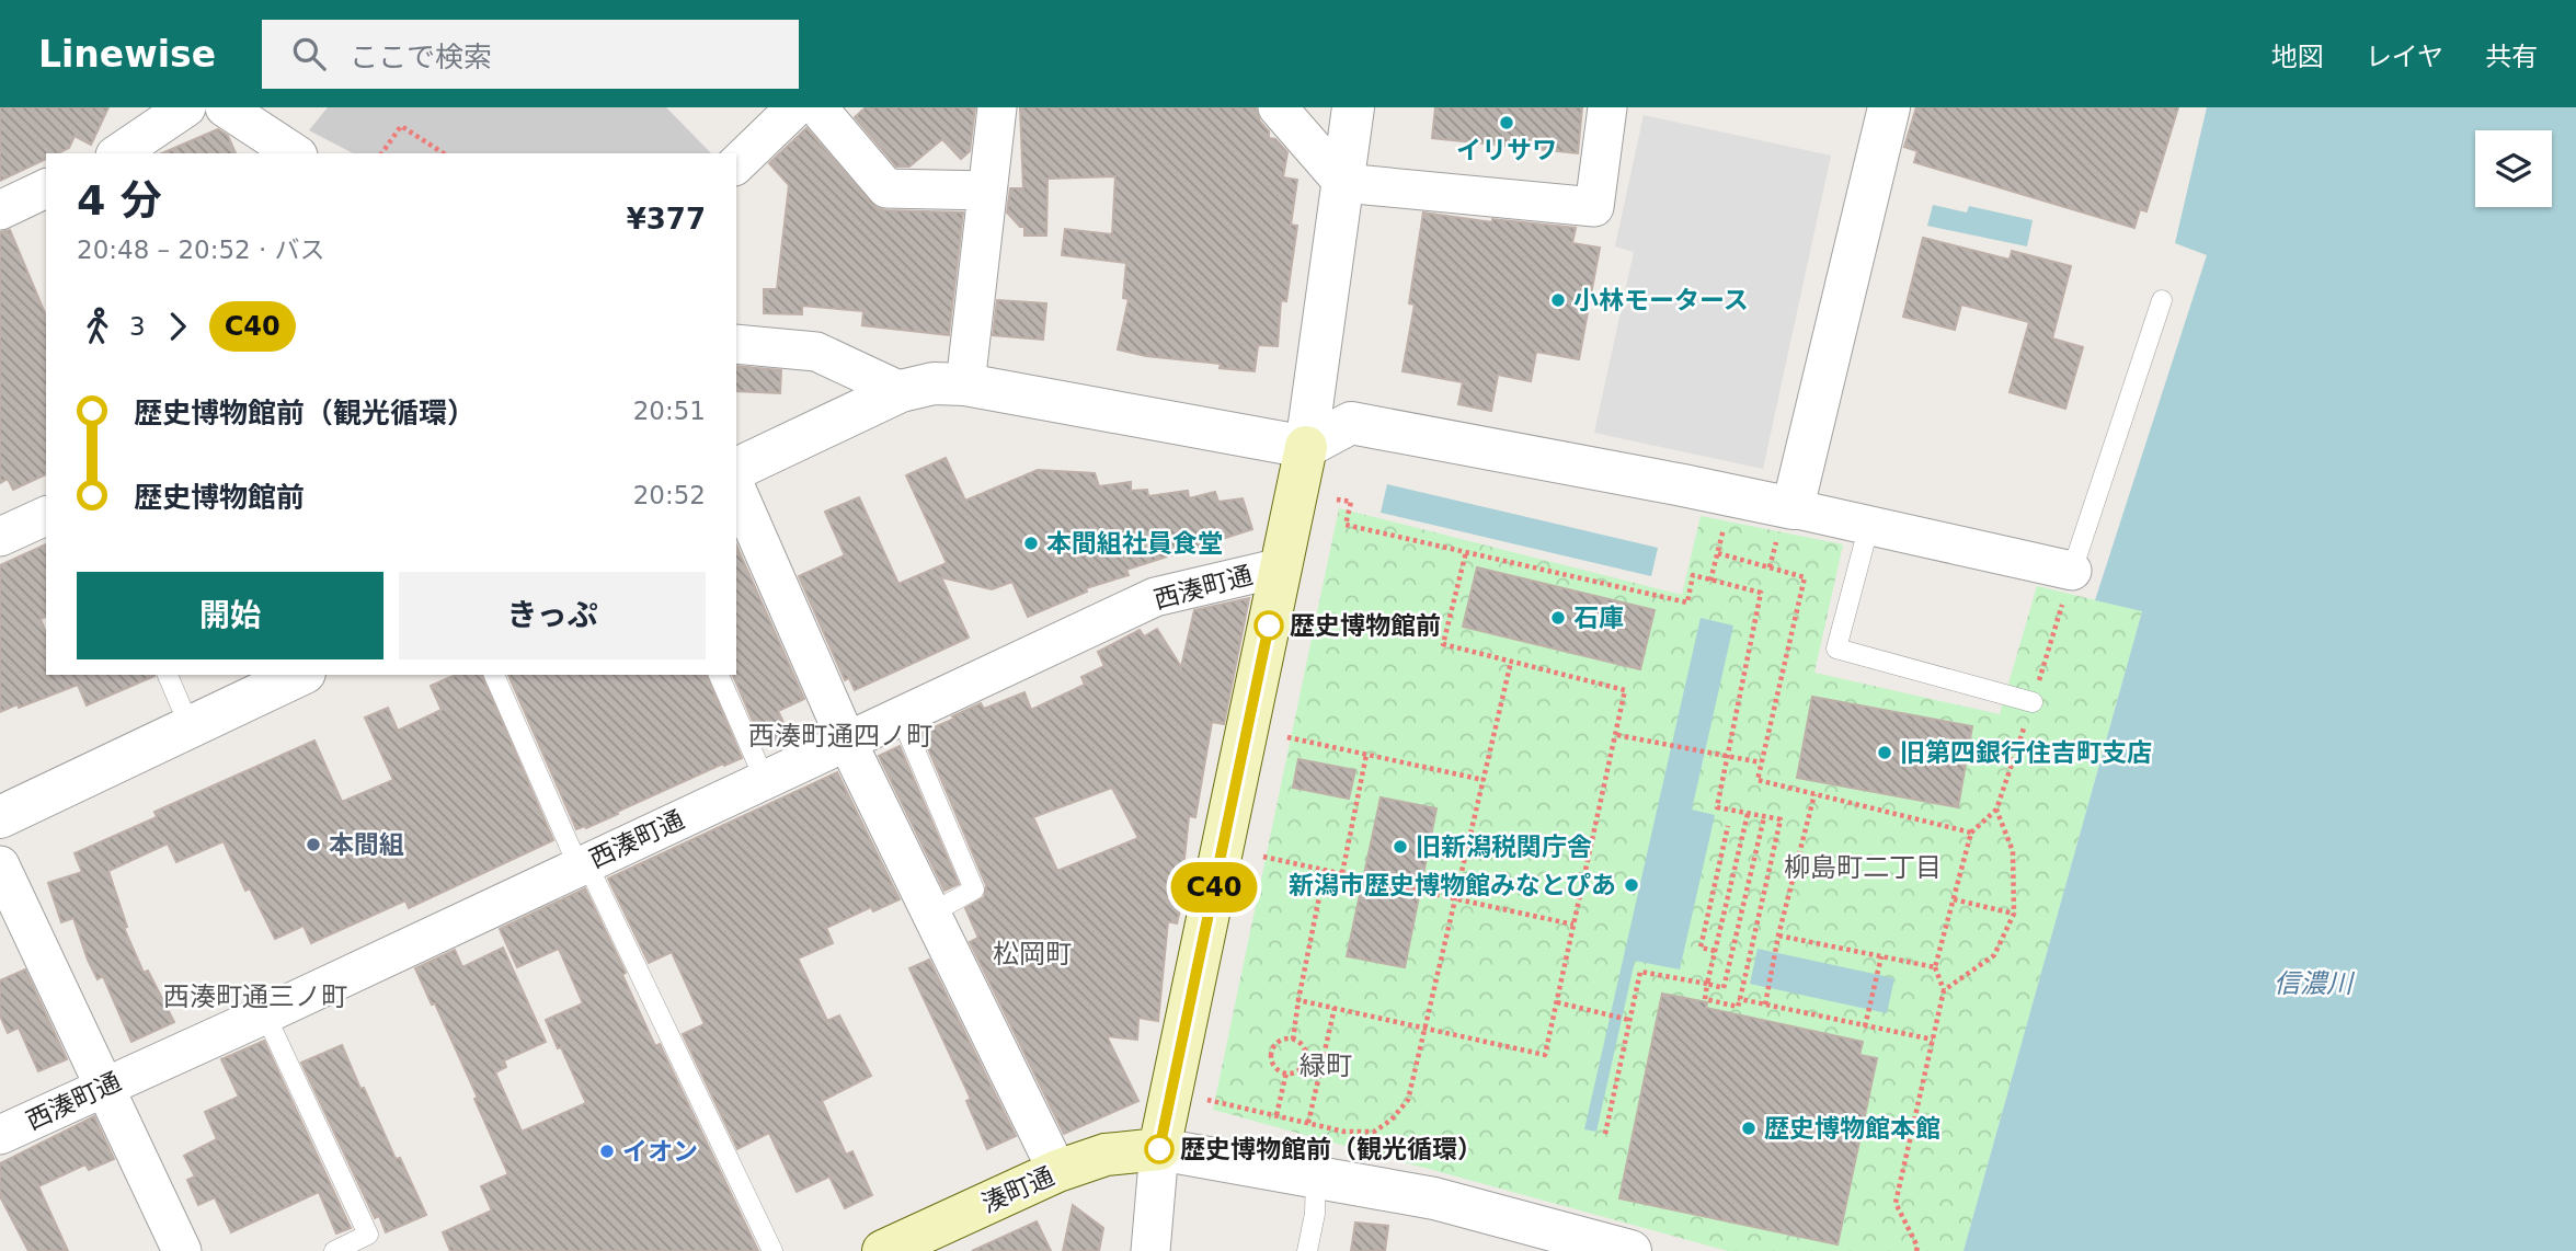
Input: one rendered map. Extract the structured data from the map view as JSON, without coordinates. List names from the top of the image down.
{
  "streets": {
    "main road": ["湊町通"],
    "street": ["西湊町通"]
  },
  "districts": [
    "西湊町通四ノ町",
    "柳島町二丁目",
    "松岡町",
    "西湊町通三ノ町",
    "緑町"
  ],
  "water": ["信濃川"],
  "places": [
    "イリサワ",
    "小林モータース",
    "本間組社員食堂",
    "石庫",
    "歴史博物館前",
    "旧第四銀行住吉町支店",
    "本間組",
    "旧新潟税関庁舎",
    "新潟市歴史博物館みなとぴあ",
    "歴史博物館本館",
    "歴史博物館前（観光循環）",
    "イオン"
  ],
  "lines": ["bus line C40"],
  "page": {
    "header": "Linewise",
    "search": "ここで検索",
    "nav": ["地図", "レイヤ", "共有"],
    "on_map": "C40",
    "heading": ["4 分", "20:48 – 20:52 · バス", "¥377"],
    "legs": ["3", "C40"],
    "list": [
      {
        "name": "歴史博物館前（観光循環）",
        "value": "20:51"
      },
      {
        "name": "歴史博物館前",
        "value": "20:52"
      }
    ],
    "buttons": ["開始", "きっぷ"]
  }
}
